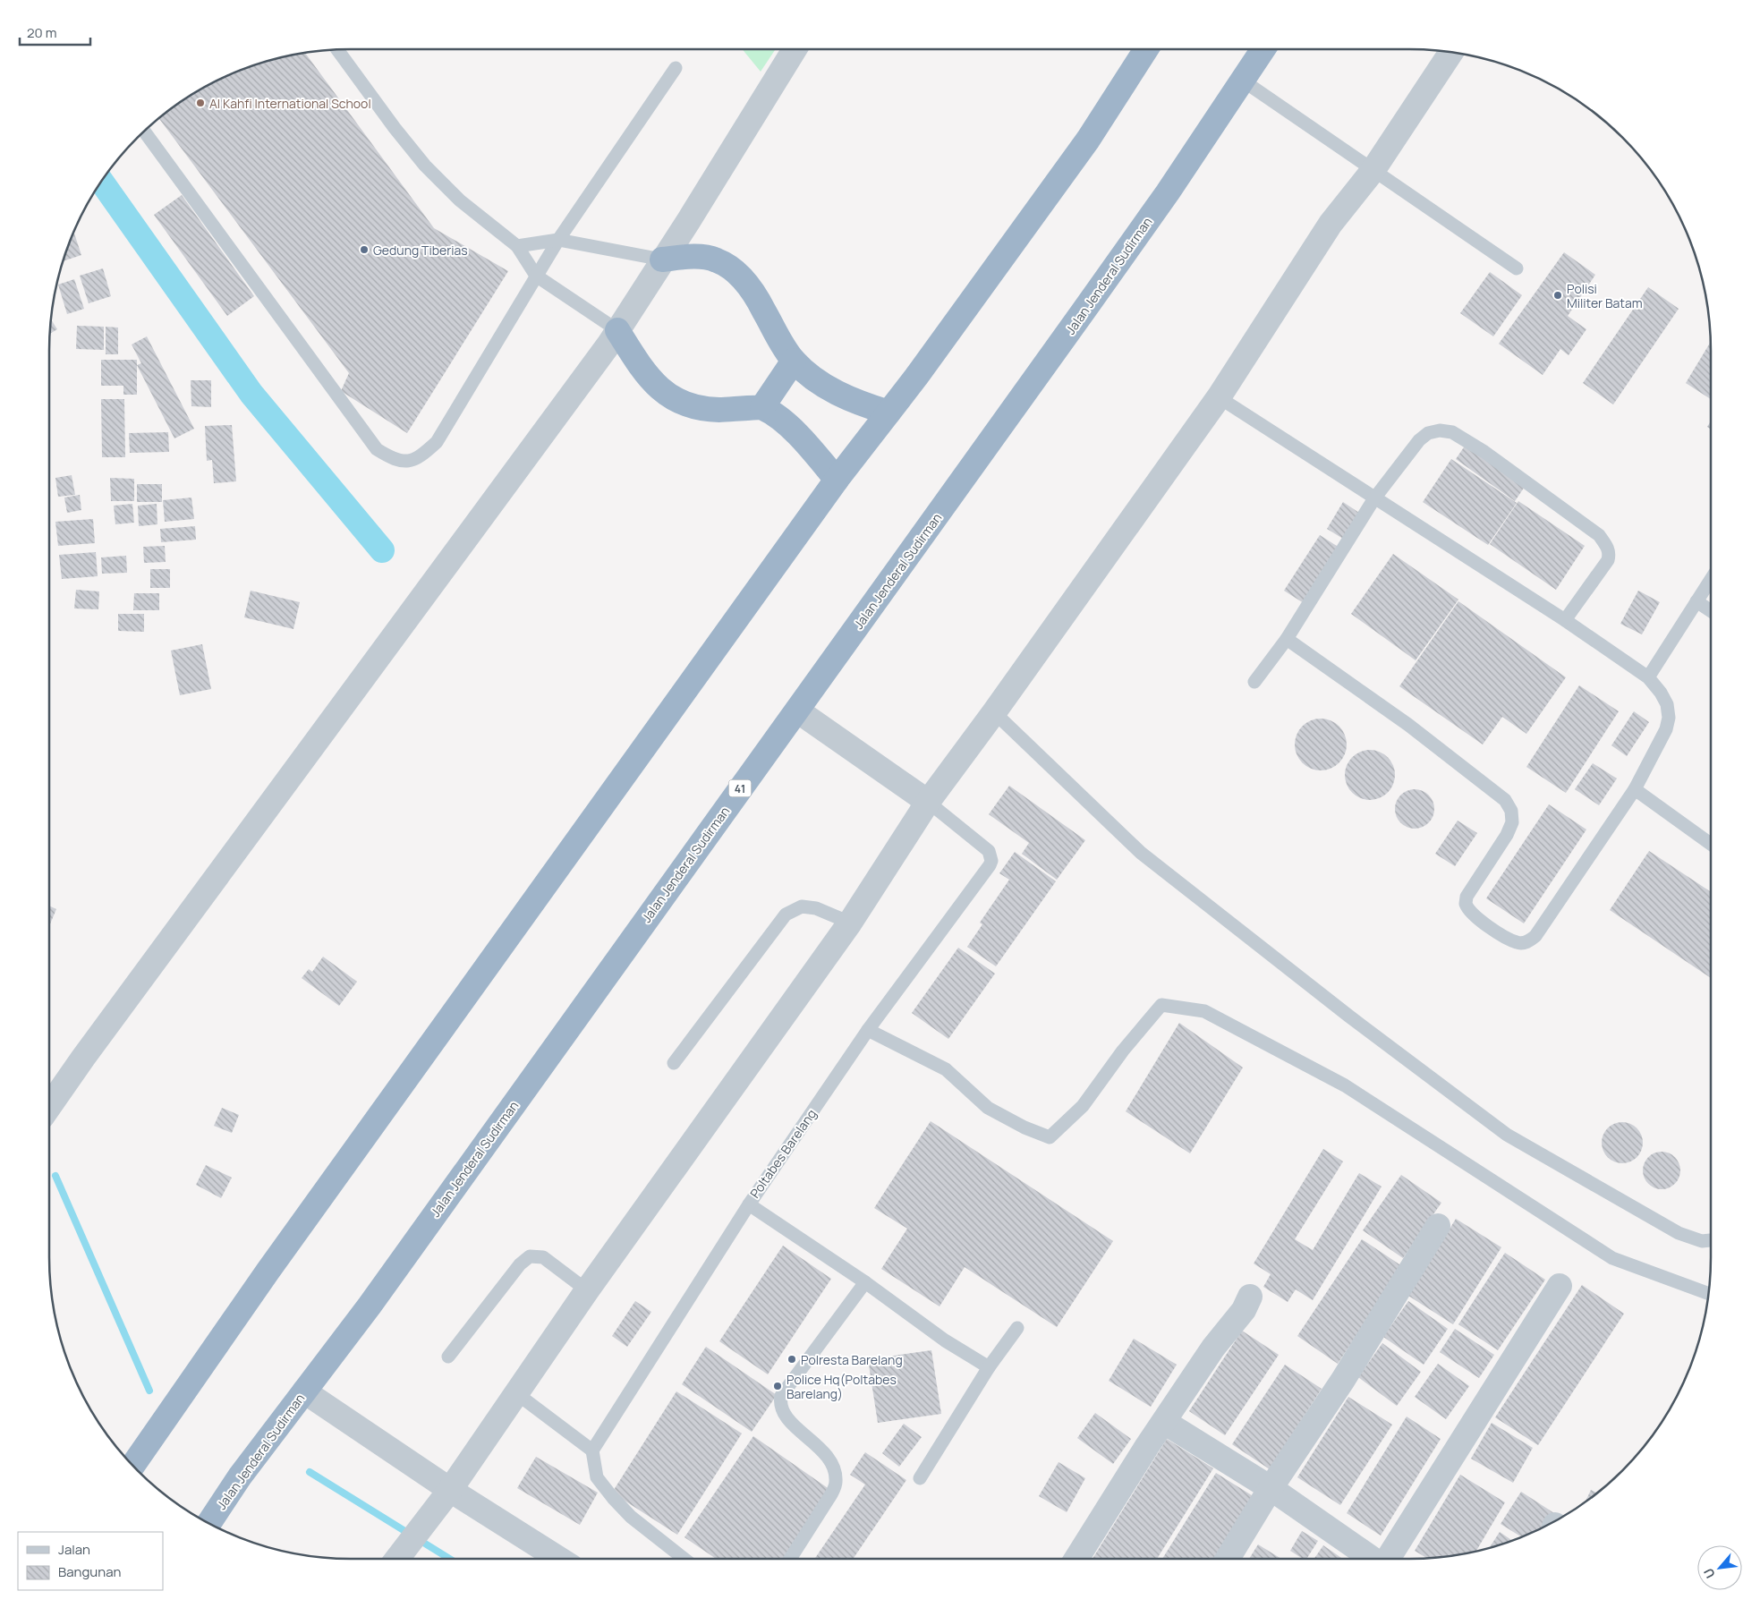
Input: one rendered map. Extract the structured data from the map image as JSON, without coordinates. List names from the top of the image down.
{
  "streets": {
    "highway": ["Jalan Jenderal Sudirman", "41"],
    "lane": ["Poltabes Barelang"]
  },
  "places": [
    "Al Kahfi International School",
    "Gedung Tiberias",
    "Polisi Militer Batam",
    "Polresta Barelang",
    "Police Hq(Poltabes Barelang)"
  ],
  "legend": ["Jalan", "Bangunan"],
  "scale_bar": "20 m",
  "north": "bottom left"
}
